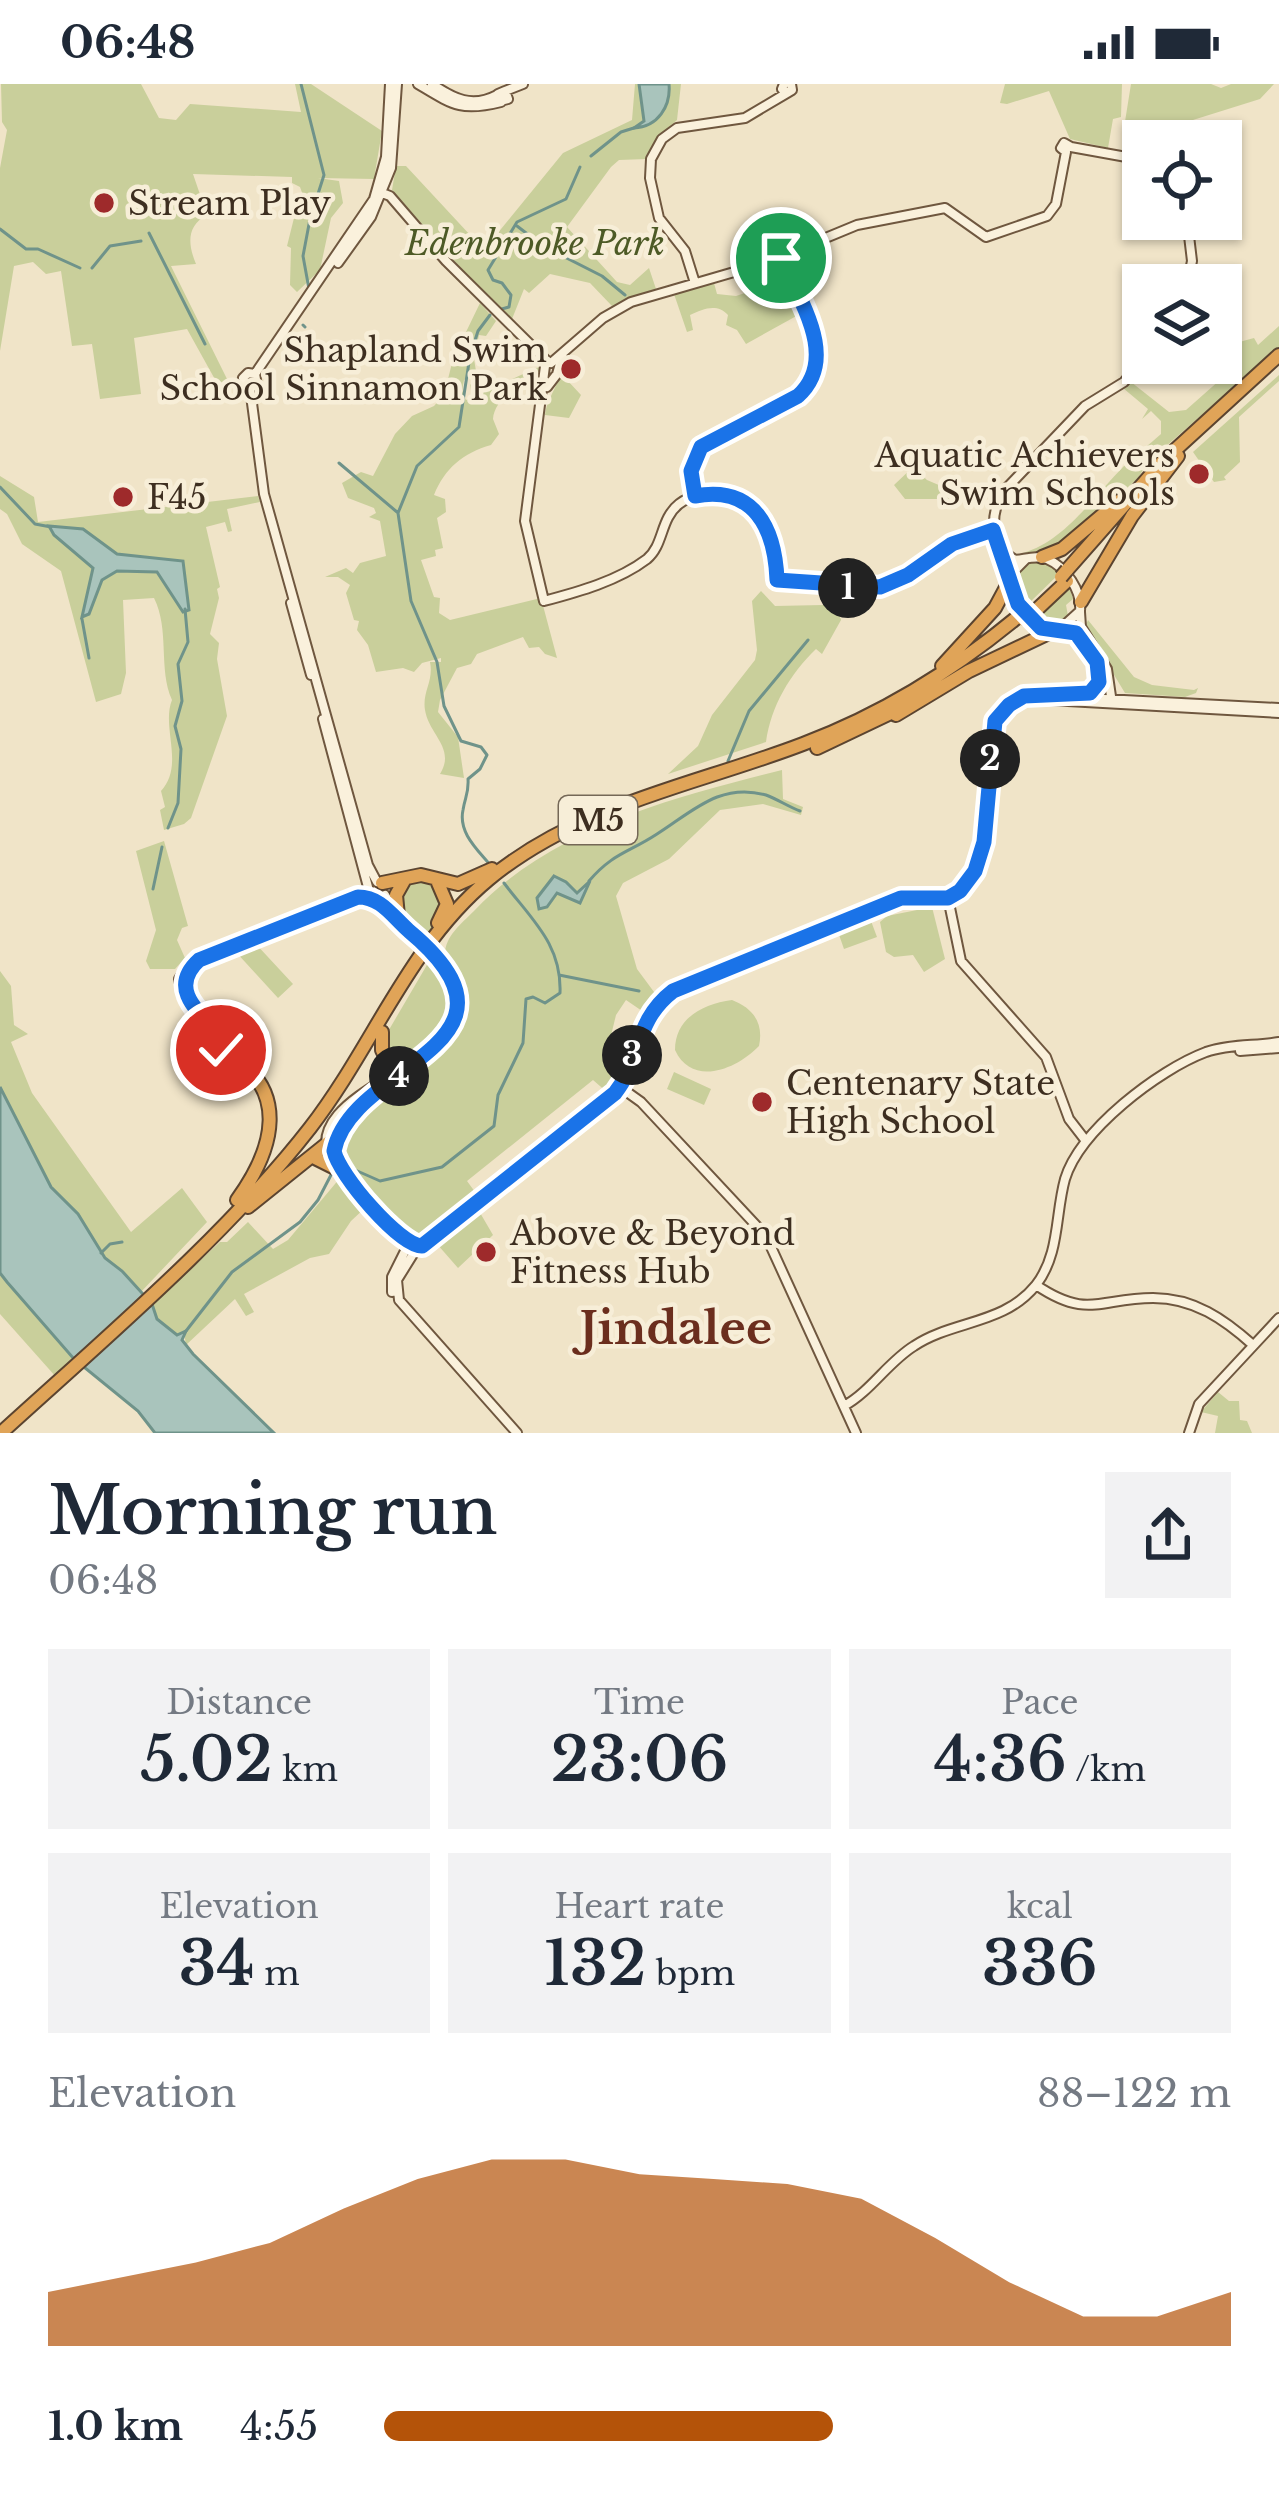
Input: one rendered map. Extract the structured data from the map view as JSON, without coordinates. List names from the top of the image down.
{
  "streets": {
    "highway": ["M5"]
  },
  "districts": ["Jindalee"],
  "parks": ["Edenbrooke Park"],
  "places": [
    "Stream Play",
    "Shapland Swim School Sinnamon Park",
    "Aquatic Achievers Swim Schools",
    "F45",
    "Centenary State High School",
    "Above & Beyond Fitness Hub"
  ],
  "page": {
    "status": "06:48",
    "pins": [
      "1",
      "2",
      "3",
      "4"
    ],
    "heading": ["Morning run", "06:48"],
    "stats": [
      ["Distance", "5.02 km"],
      ["Time", "23:06"],
      ["Pace", "4:36 /km"],
      ["Elevation", "34 m"],
      ["Heart rate", "132 bpm"],
      ["kcal", "336"]
    ],
    "chart": ["Elevation", "88–122 m"],
    "list": [
      {
        "name": "1.0 km",
        "note": "4:55"
      }
    ]
  }
}
